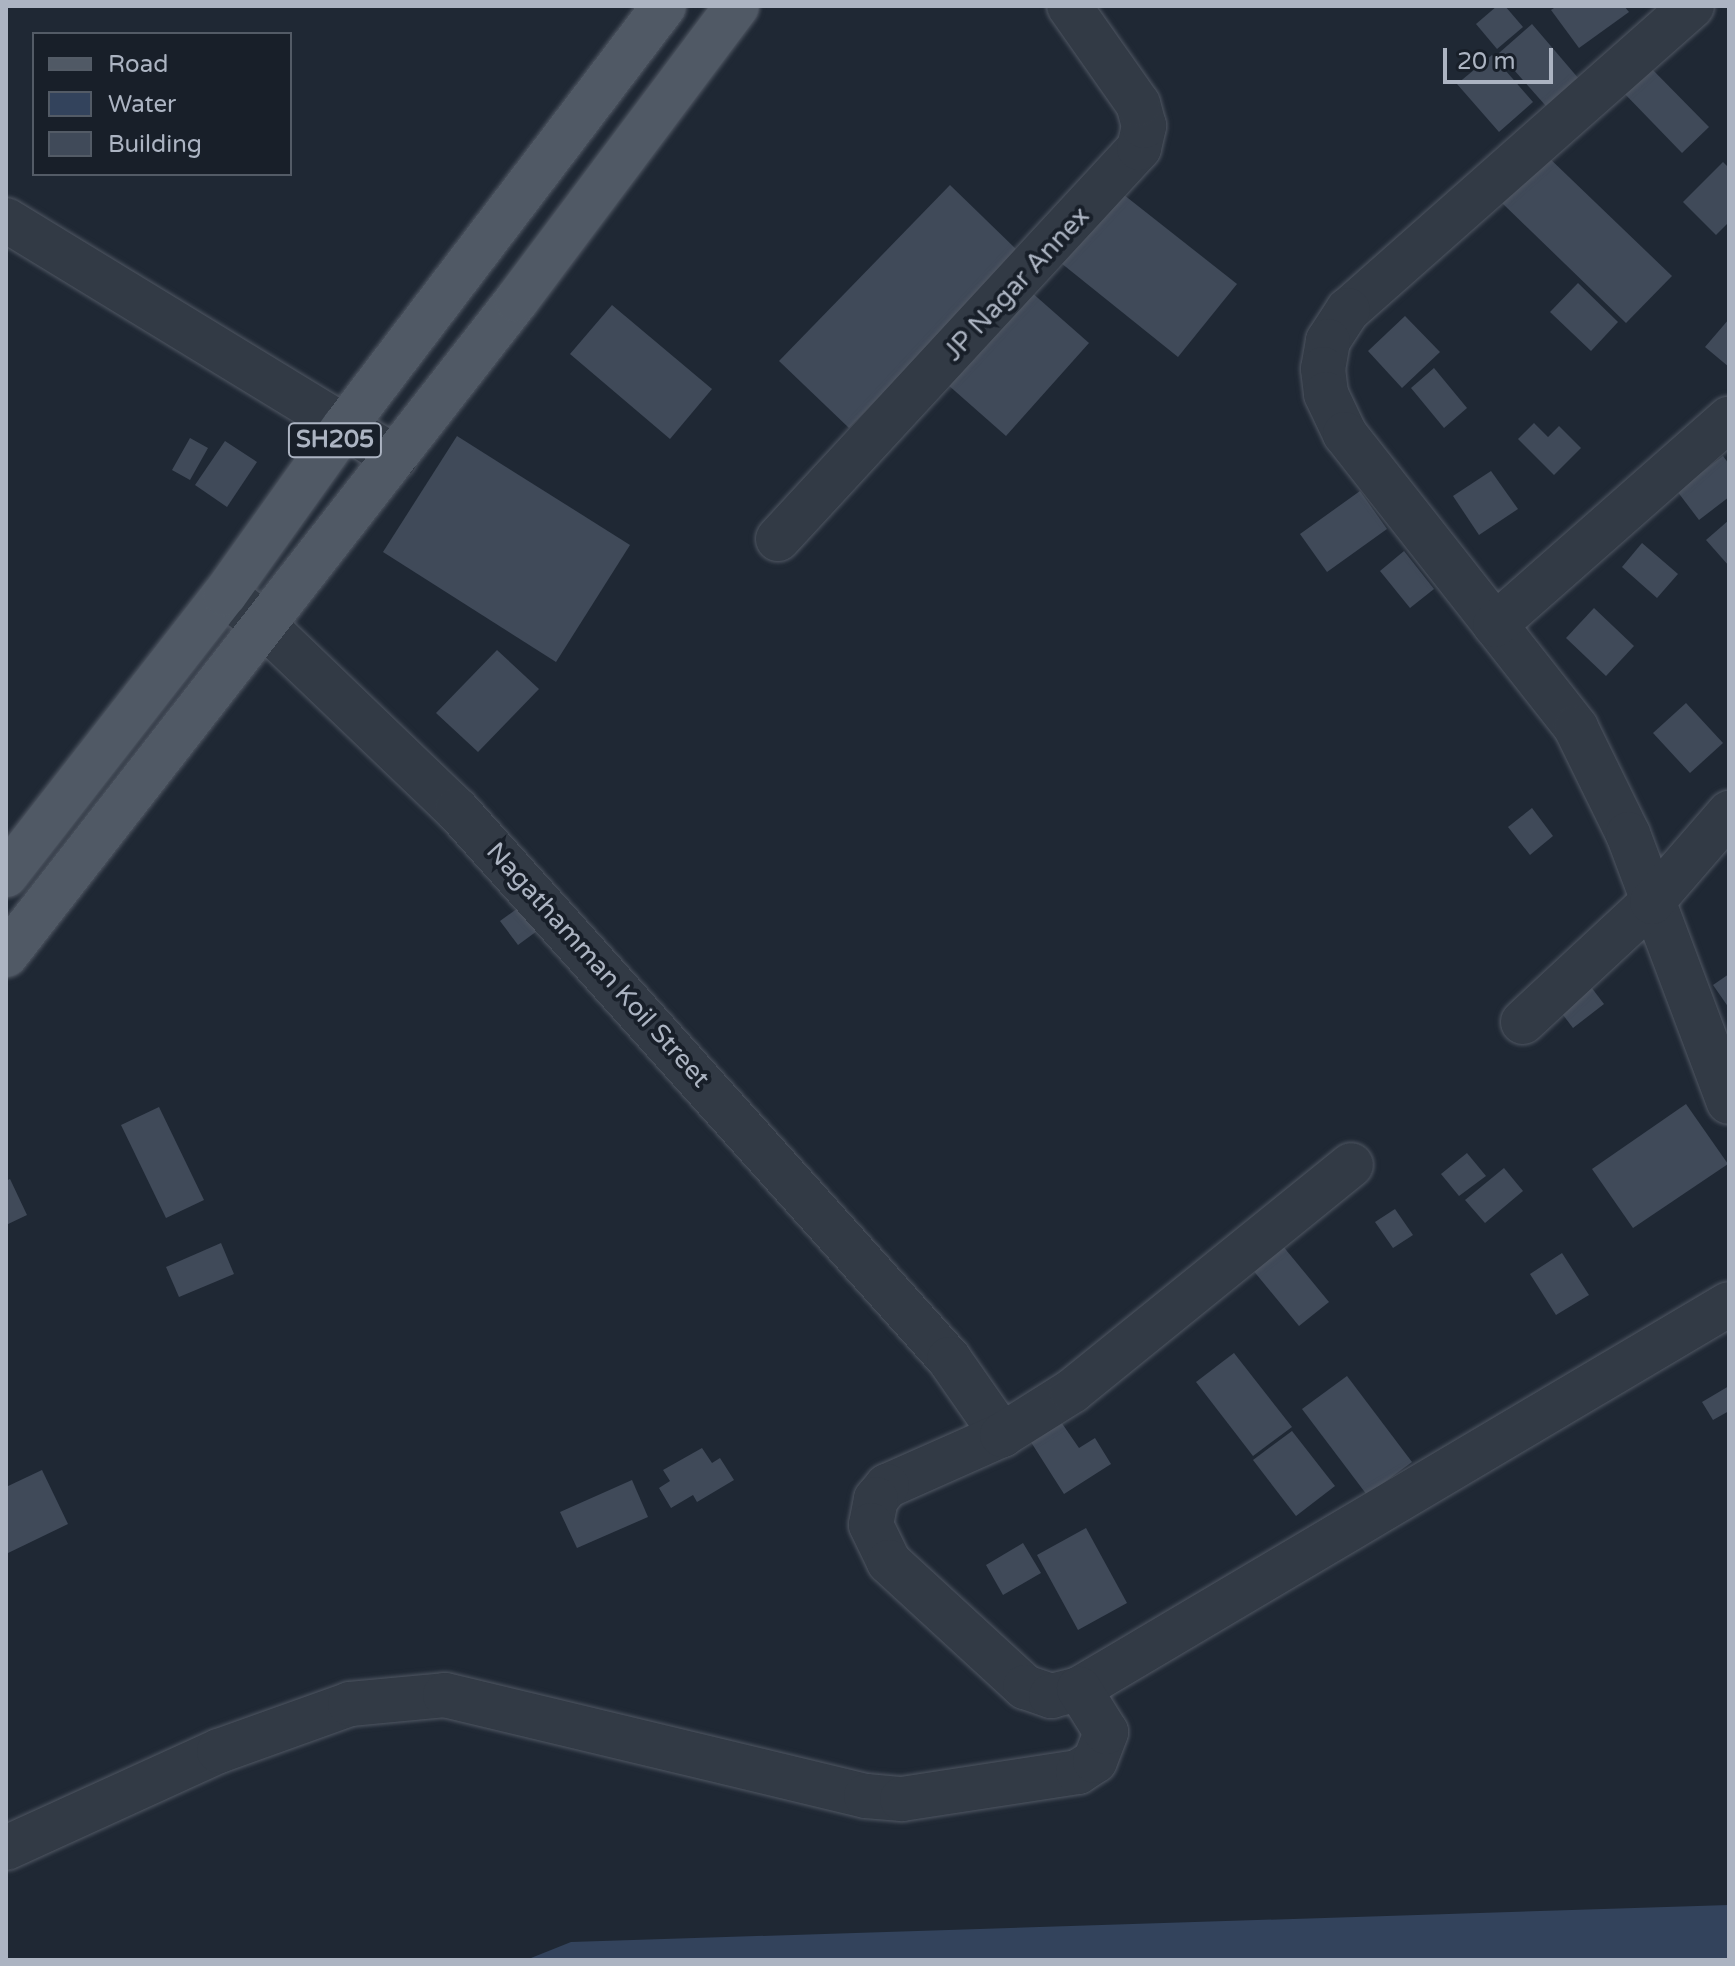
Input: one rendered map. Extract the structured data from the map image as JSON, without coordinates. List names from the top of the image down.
{
  "streets": {
    "main road": ["SH205"],
    "street": ["JP Nagar Annex", "Nagathamman Koil Street"]
  },
  "crossings": [
    ["SH205", "Nagathamman Koil Street"]
  ],
  "legend": ["Road", "Water", "Building"],
  "scale_bar": "20 m"
}
